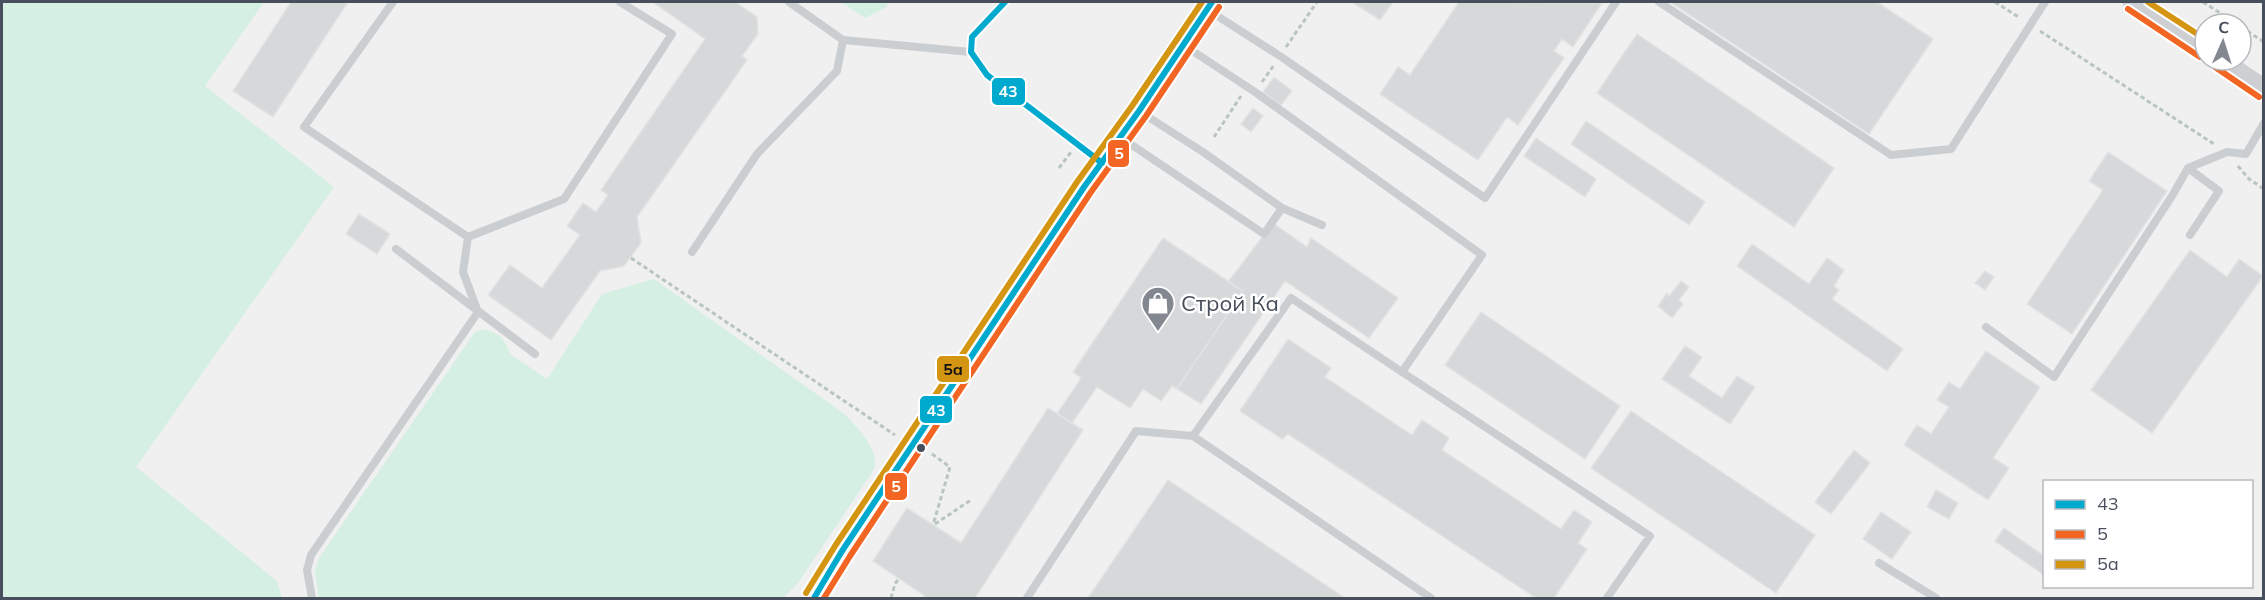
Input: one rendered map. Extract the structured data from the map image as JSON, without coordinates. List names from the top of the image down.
{
  "places": {
    "shop": ["Строй Ка"]
  },
  "lines": ["transit line 43", "transit line 5а", "transit line 5"],
  "legend": ["43", "5", "5а"],
  "north": "top"
}
